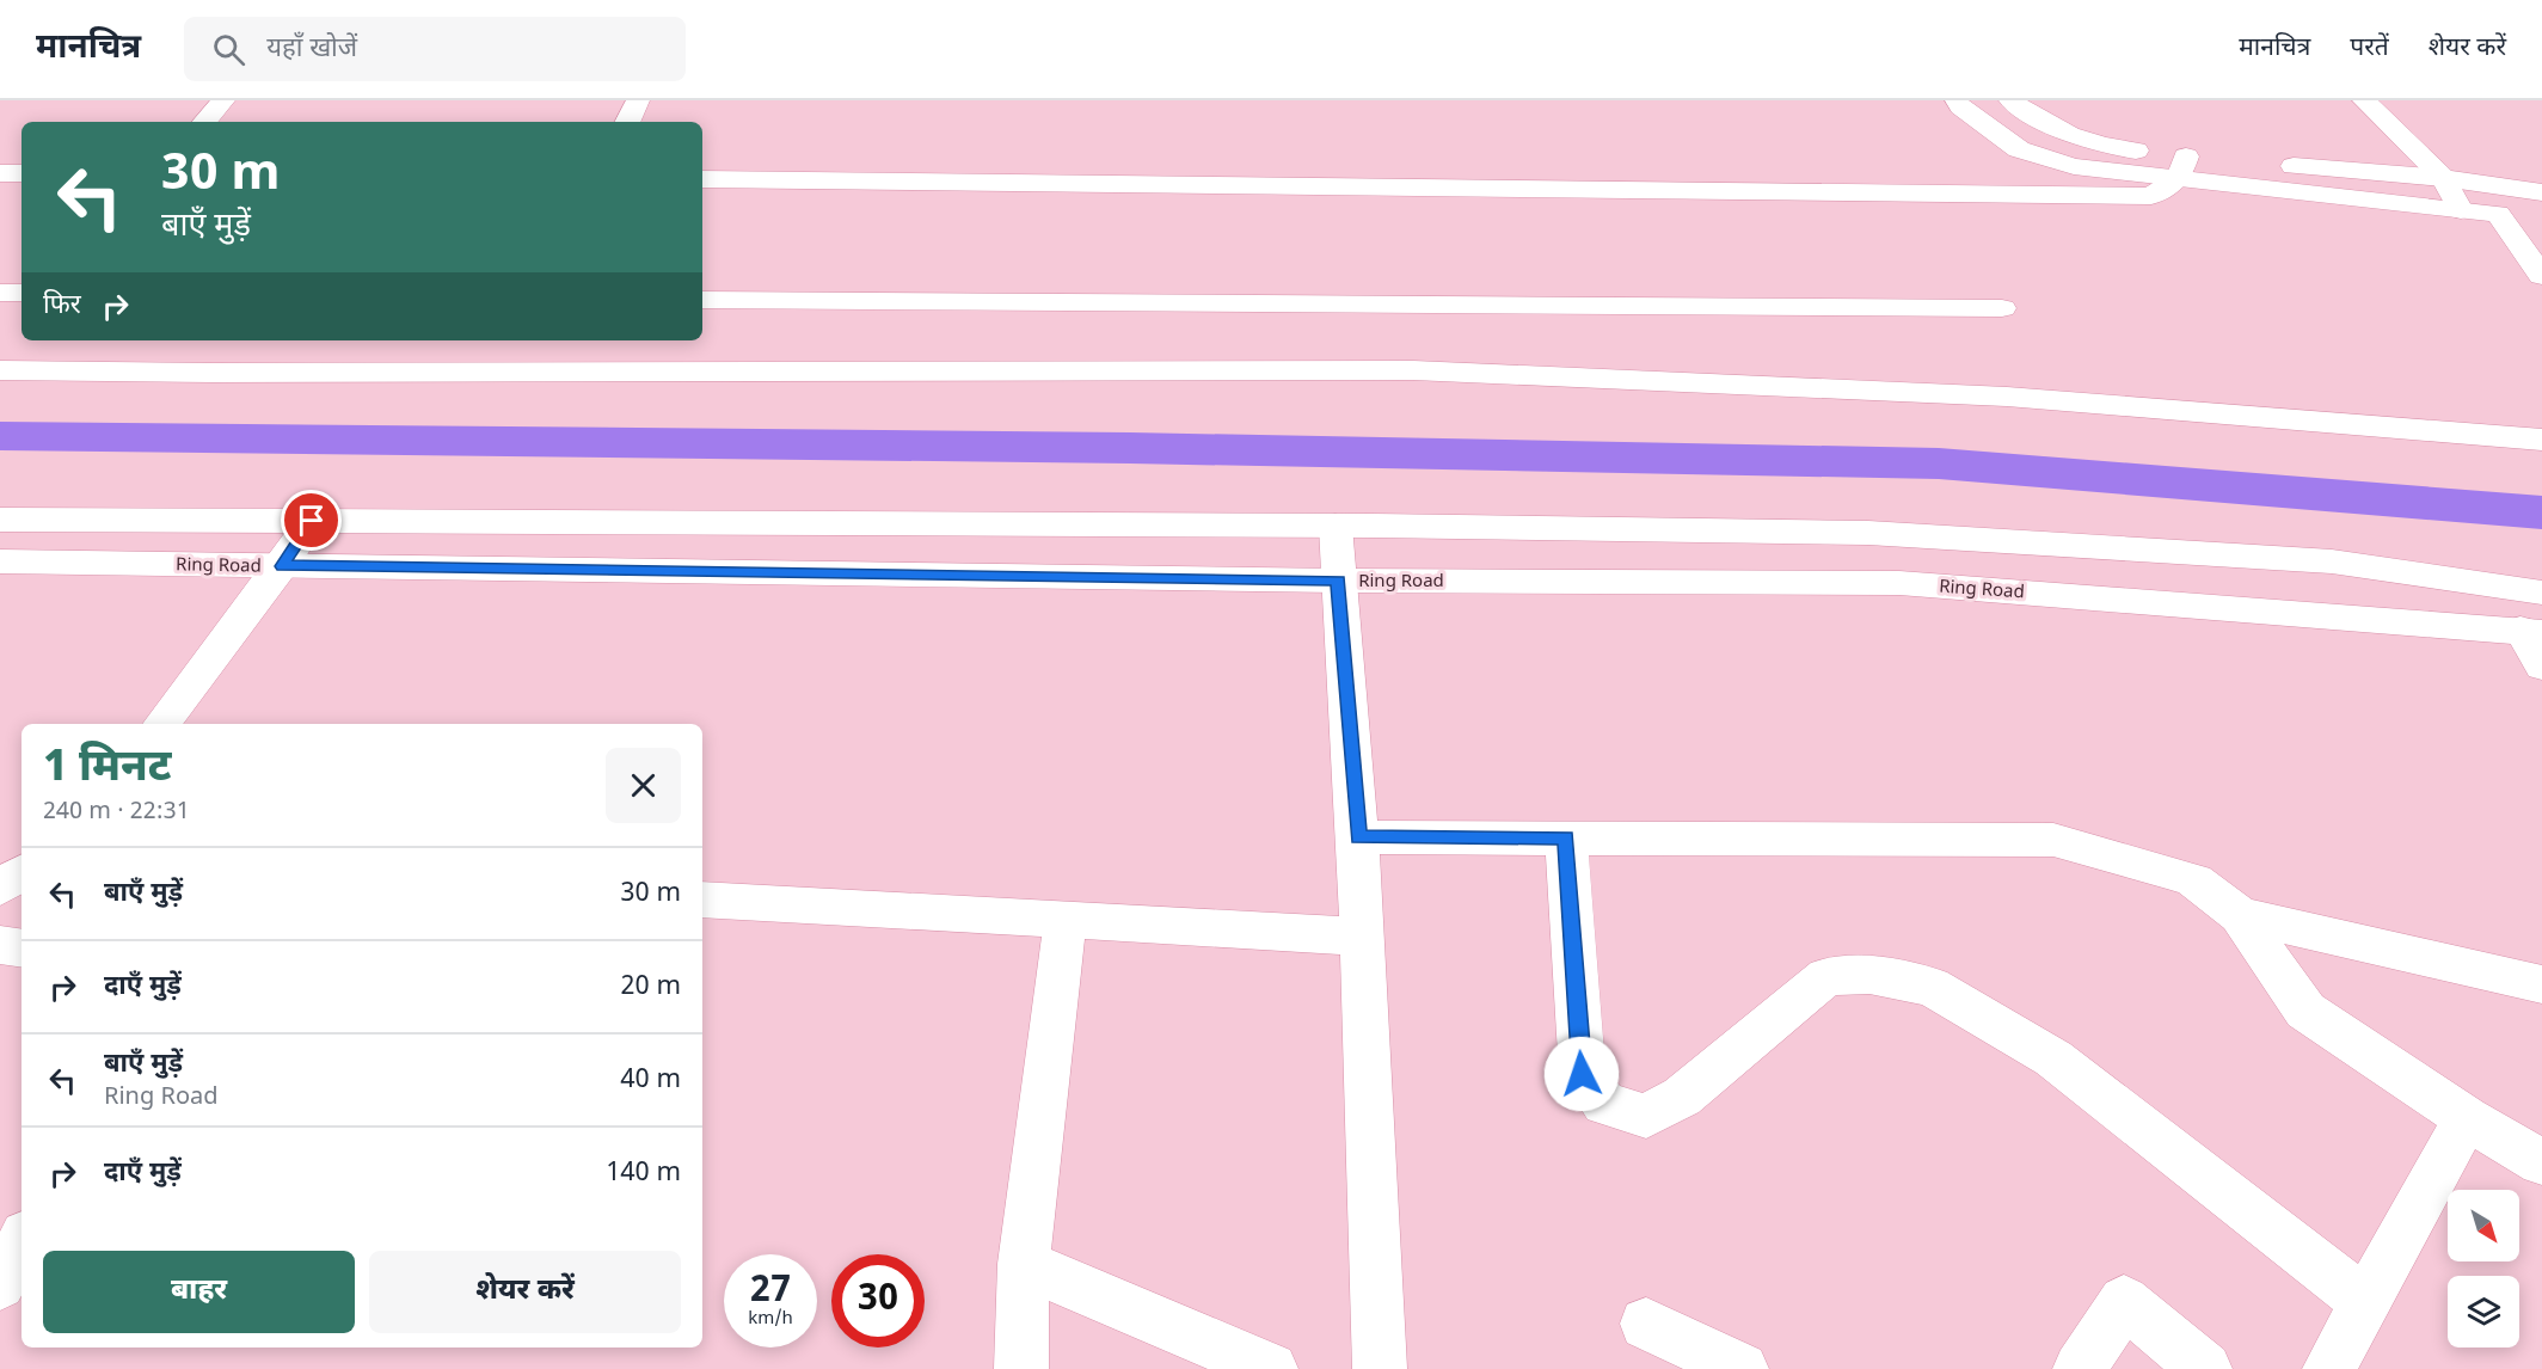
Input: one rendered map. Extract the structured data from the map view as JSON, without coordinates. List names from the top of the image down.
{
  "streets": {
    "street": ["Ring Road"]
  },
  "north": "bottom right",
  "page": {
    "header": "मानचित्र",
    "search": "यहाँ खोजें",
    "nav": ["मानचित्र", "परतें", "शेयर करें"],
    "turn": ["30 m", "बाएँ मुड़ें"],
    "then": "फिर",
    "heading": ["1 मिनट", "240 m · 22:31"],
    "list": [
      {
        "name": "बाएँ मुड़ें",
        "value": "30 m"
      },
      {
        "name": "दाएँ मुड़ें",
        "value": "20 m"
      },
      {
        "name": "बाएँ मुड़ें",
        "note": "Ring Road",
        "value": "40 m"
      },
      {
        "name": "दाएँ मुड़ें",
        "value": "140 m"
      }
    ],
    "buttons": ["बाहर", "शेयर करें"],
    "speed": "27 km/h",
    "limit": "30"
  }
}
